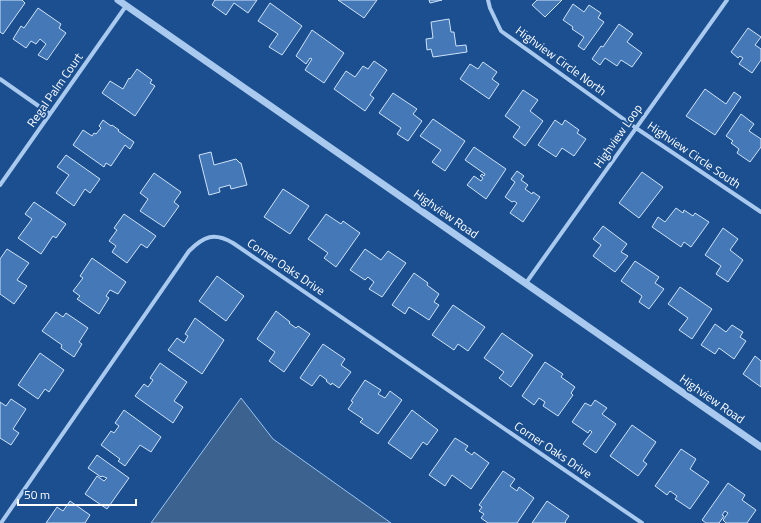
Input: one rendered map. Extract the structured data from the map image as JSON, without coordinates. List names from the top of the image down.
{
  "streets": {
    "street": [
      "Highview Circle North",
      "Regal Palm Court",
      "Highview Loop",
      "Highview Circle South",
      "Highview Road",
      "Corner Oaks Drive"
    ]
  },
  "crossings": [
    ["Highview Circle North", "Highview Loop"],
    ["Highview Circle North", "Highview Circle South"],
    ["Regal Palm Court", "Highview Road"],
    ["Highview Loop", "Highview Circle South"],
    ["Highview Loop", "Highview Road"]
  ],
  "scale_bar": "50 m"
}
